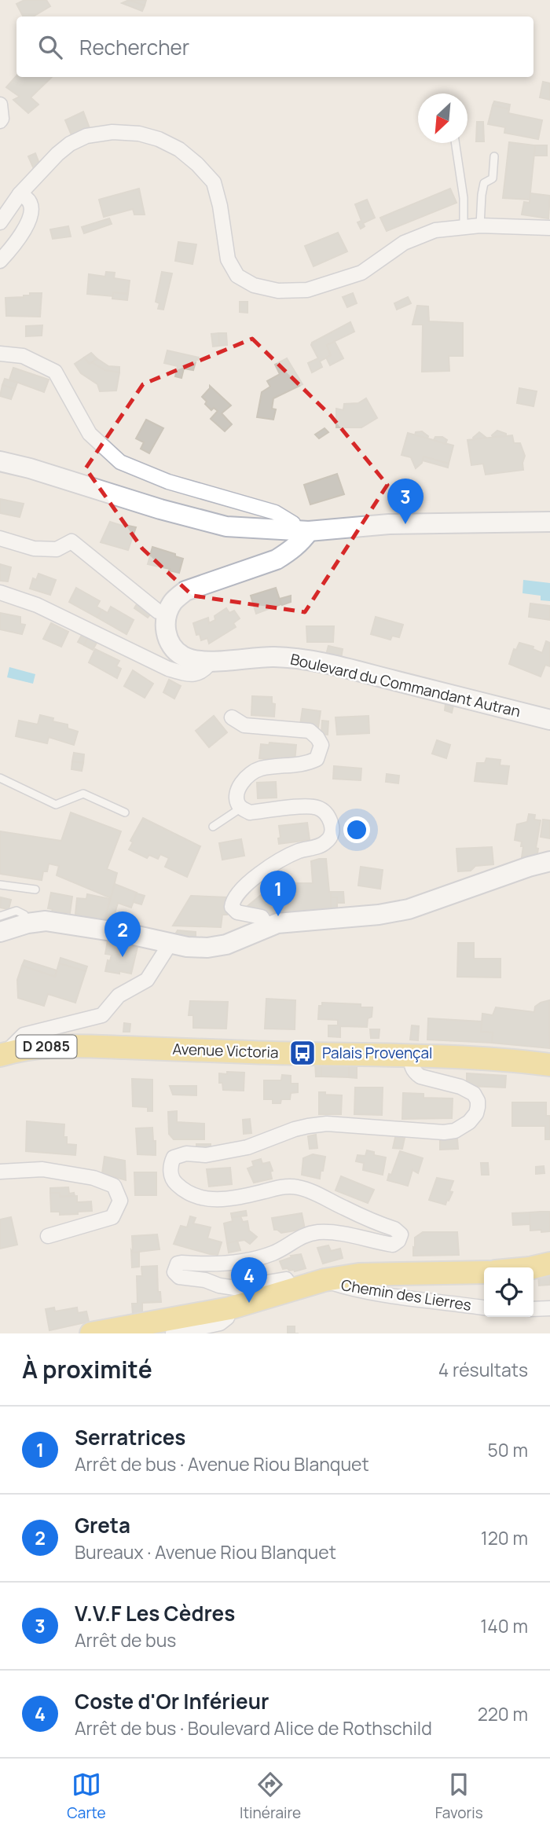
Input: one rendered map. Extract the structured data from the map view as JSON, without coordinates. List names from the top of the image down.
{
  "streets": {
    "main road": ["D 2085", "Avenue Victoria"],
    "street": ["Boulevard du Commandant Autran", "Chemin des Lierres"]
  },
  "places": {
    "bus stop": ["Palais Provençal"]
  },
  "north": "bottom left",
  "page": {
    "search": "Rechercher",
    "pins": [
      "3",
      "1",
      "2",
      "4"
    ],
    "heading": ["À proximité", "4 résultats"],
    "list": [
      {
        "mark": "1",
        "name": "Serratrices",
        "note": "Arrêt de bus · Avenue Riou Blanquet",
        "value": "50 m"
      },
      {
        "mark": "2",
        "name": "Greta",
        "note": "Bureaux · Avenue Riou Blanquet",
        "value": "120 m"
      },
      {
        "mark": "3",
        "name": "V.V.F Les Cèdres",
        "note": "Arrêt de bus",
        "value": "140 m"
      },
      {
        "mark": "4",
        "name": "Coste d'Or Inférieur",
        "note": "Arrêt de bus · Boulevard Alice de Rothschild",
        "value": "220 m"
      }
    ],
    "nav": ["Carte", "Itinéraire", "Favoris"]
  }
}
